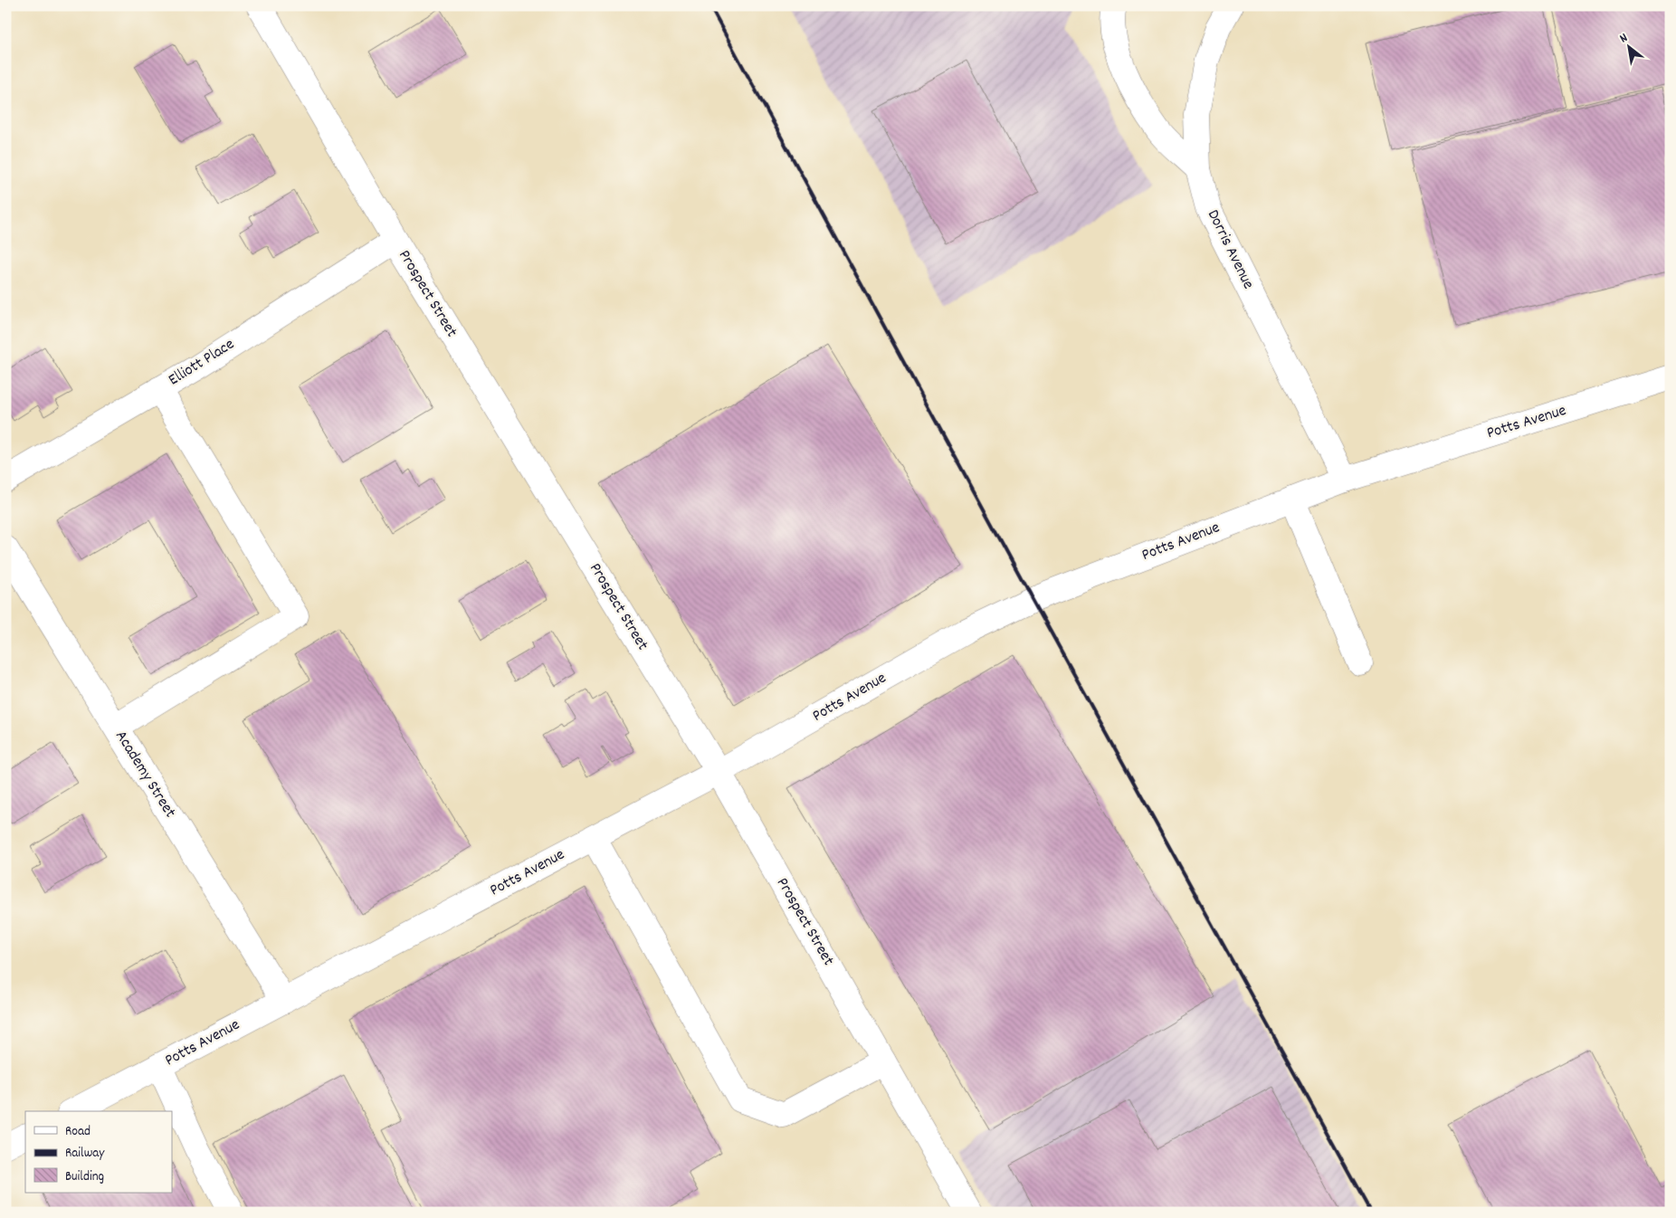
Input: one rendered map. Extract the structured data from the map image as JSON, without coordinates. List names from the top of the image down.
{
  "streets": {
    "street": [
      "Dorris Avenue",
      "Prospect Street",
      "Elliott Place",
      "Potts Avenue",
      "Academy Street"
    ]
  },
  "crossings": [
    ["Dorris Avenue", "Potts Avenue"],
    ["Prospect Street", "Elliott Place"],
    ["Prospect Street", "Potts Avenue"],
    ["Potts Avenue", "Academy Street"]
  ],
  "legend": ["Road", "Railway", "Building"],
  "north": "top left"
}
